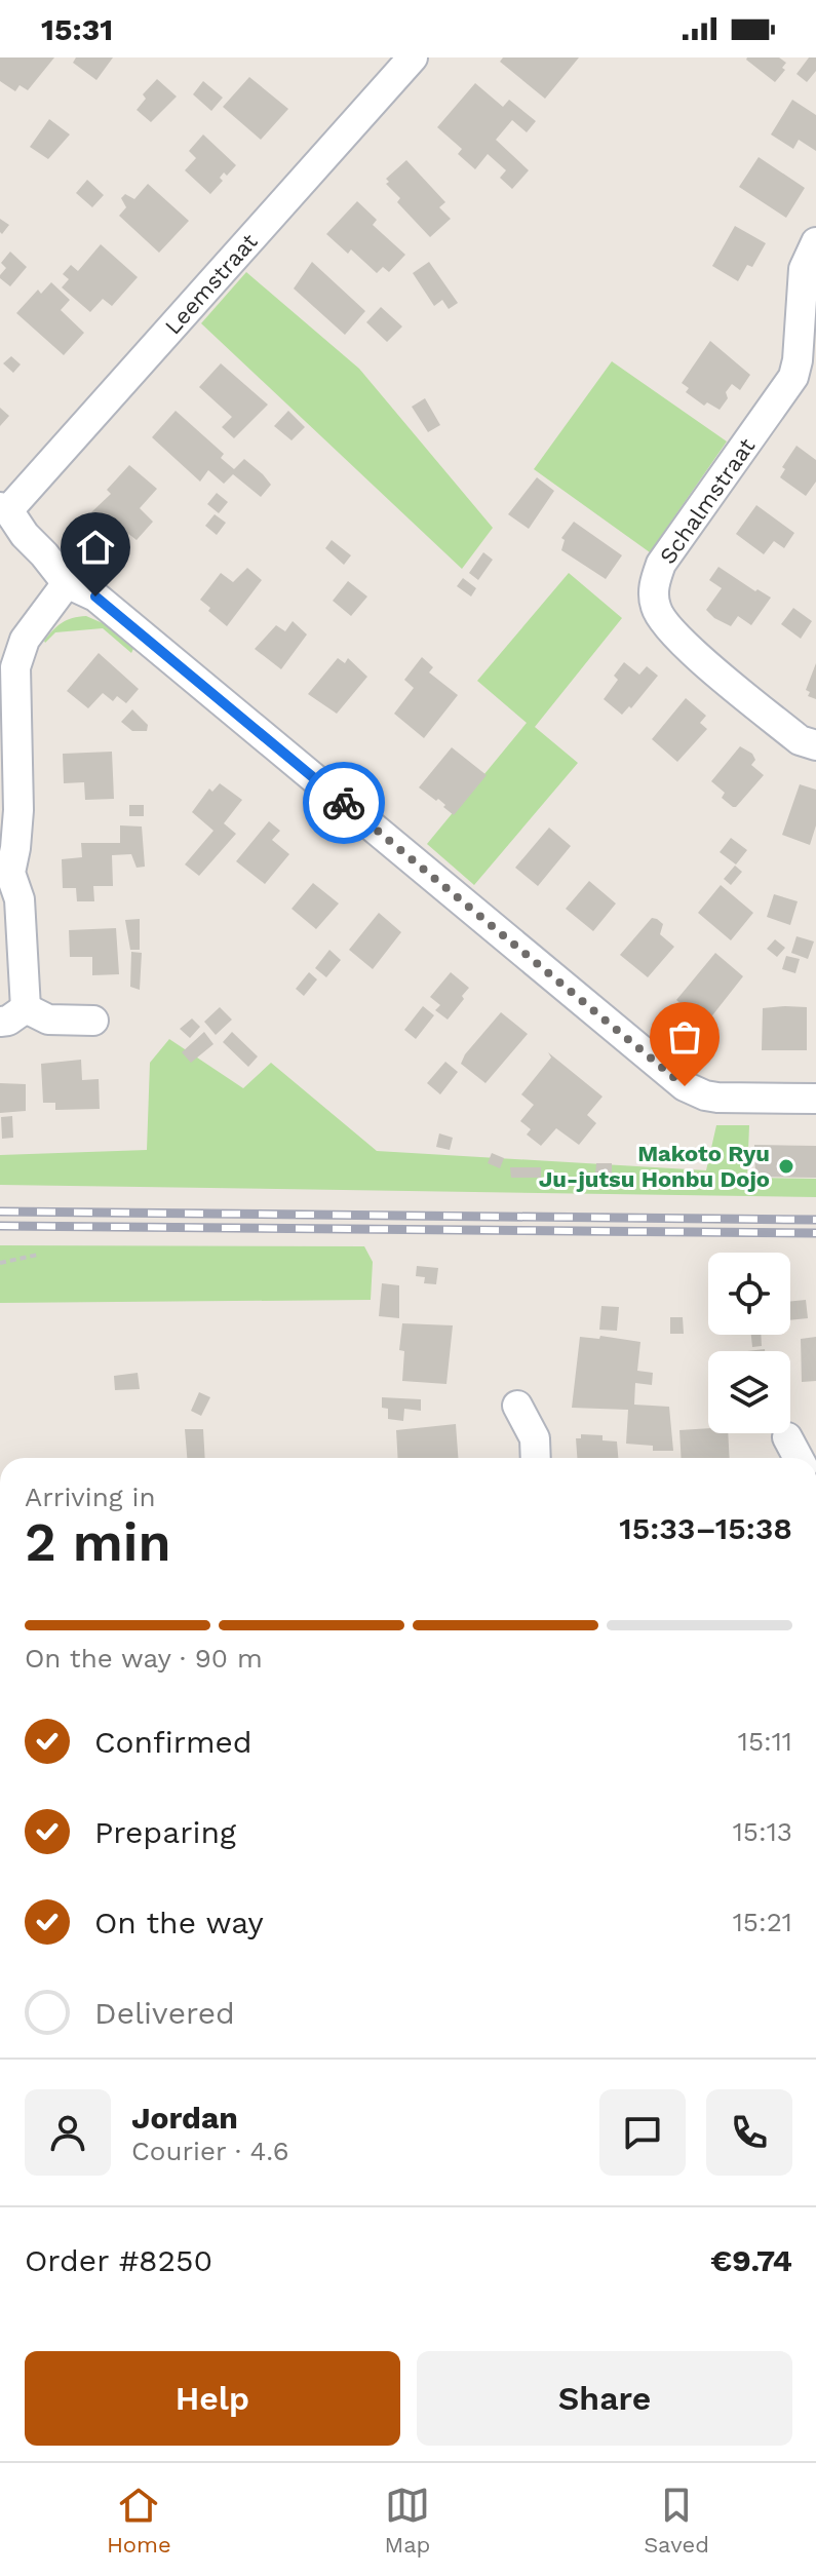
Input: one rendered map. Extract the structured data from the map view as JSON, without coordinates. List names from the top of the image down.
{
  "streets": {
    "street": ["Leemstraat", "Schalmstraat"]
  },
  "places": ["Makoto Ryu Ju-jutsu Honbu Dojo"],
  "page": {
    "status": "15:31",
    "heading": ["2 min", "Arriving in", "15:33–15:38"],
    "panel": [
      "Jordan",
      "Courier · 4.6",
      "Order #8250",
      "€9.74"
    ],
    "bar": "On the way · 90 m",
    "list": [
      ["Confirmed", "15:11"],
      ["Preparing", "15:13"],
      ["On the way", "15:21"],
      "Delivered"
    ],
    "buttons": ["Help", "Share"],
    "tabs": ["Home", "Map", "Saved"]
  }
}
